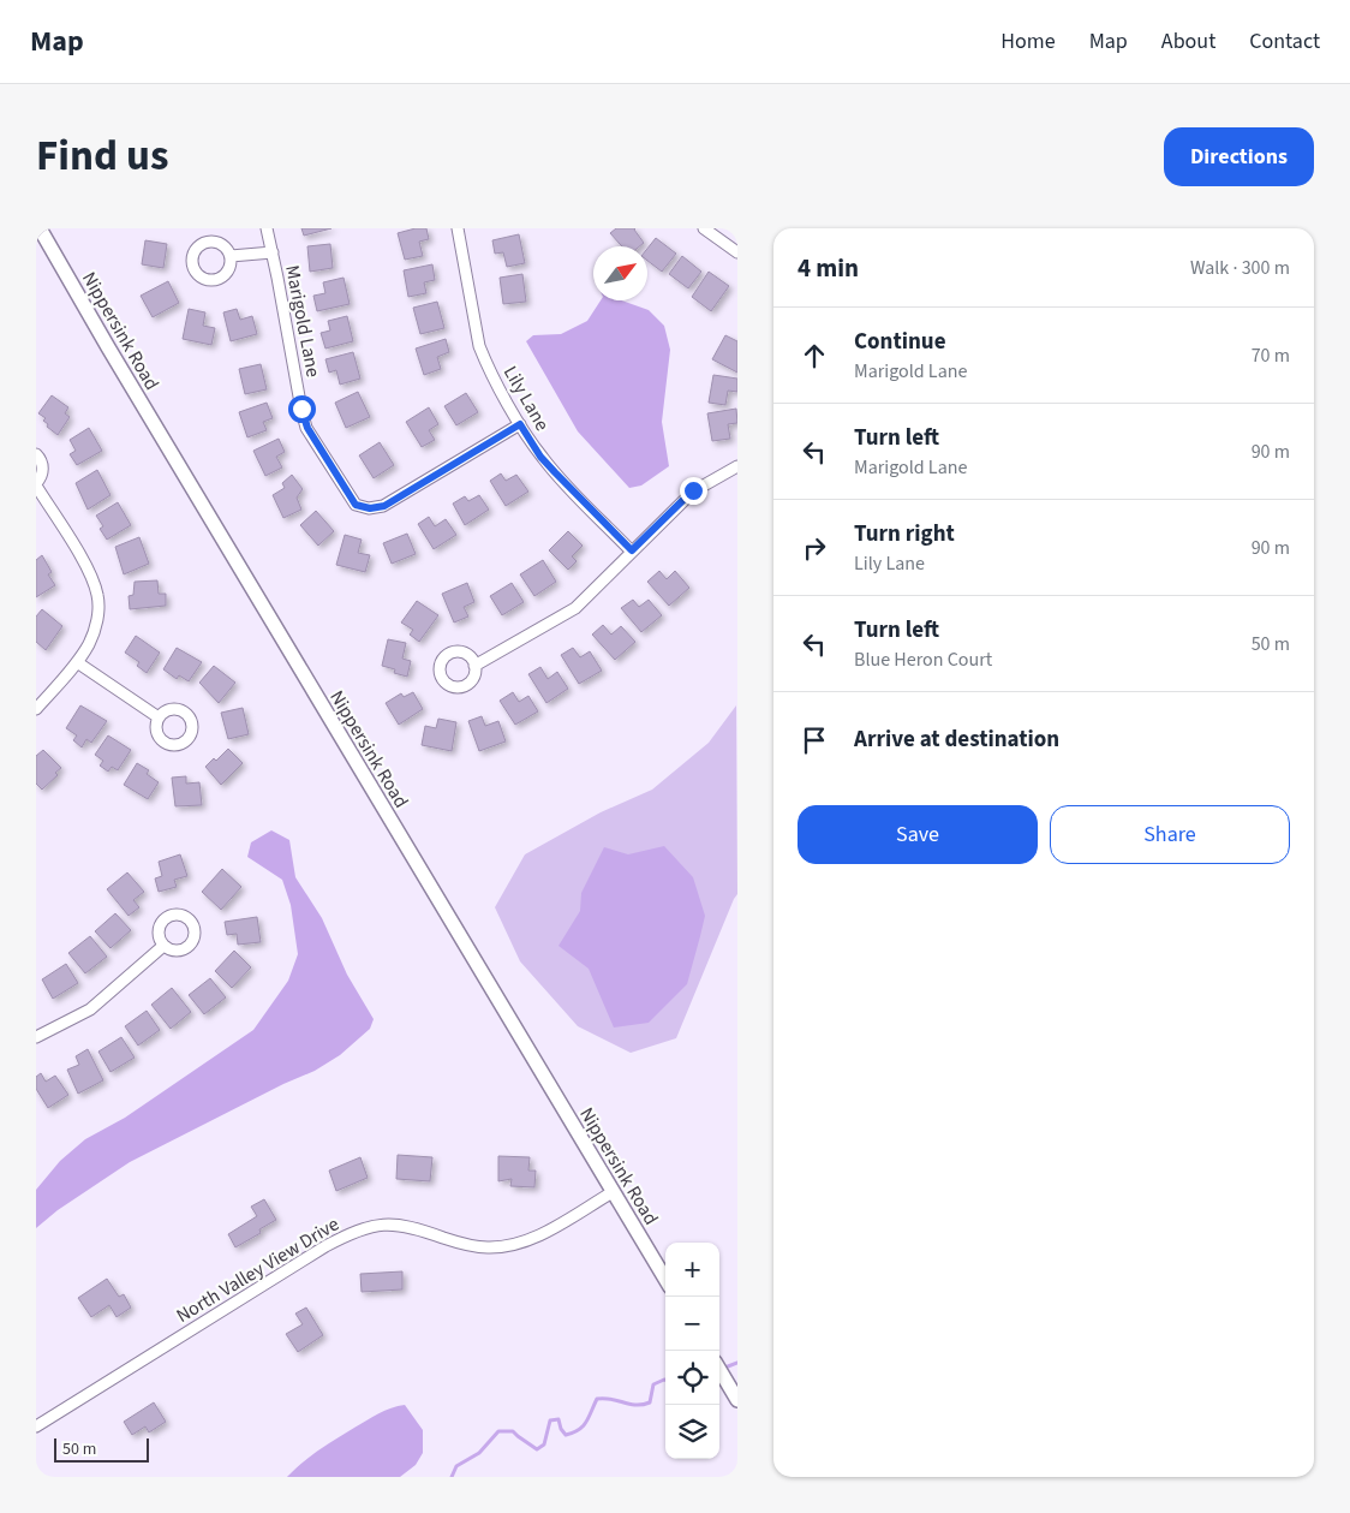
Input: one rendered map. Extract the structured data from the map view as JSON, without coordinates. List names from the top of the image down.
{
  "streets": {
    "street": [
      "Marigold Lane",
      "Nippersink Road",
      "Lily Lane",
      "North Valley View Drive"
    ]
  },
  "crossings": [
    ["Marigold Lane", "Lily Lane"],
    ["Nippersink Road", "North Valley View Drive"]
  ],
  "scale_bar": "50 m",
  "north": "top right",
  "page": {
    "header": "Map",
    "nav": [
      "Home",
      "Map",
      "About",
      "Contact"
    ],
    "title": "Find us",
    "buttons": [
      "Directions",
      ["Save", "Share"]
    ],
    "heading": ["4 min", "Walk · 300 m"],
    "list": [
      ["Continue", "Marigold Lane", "70 m"],
      ["Turn left", "Marigold Lane", "90 m"],
      ["Turn right", "Lily Lane", "90 m"],
      ["Turn left", "Blue Heron Court", "50 m"],
      "Arrive at destination"
    ],
    "map_buttons": ["+", "−"],
    "scale": "50 m"
  }
}
